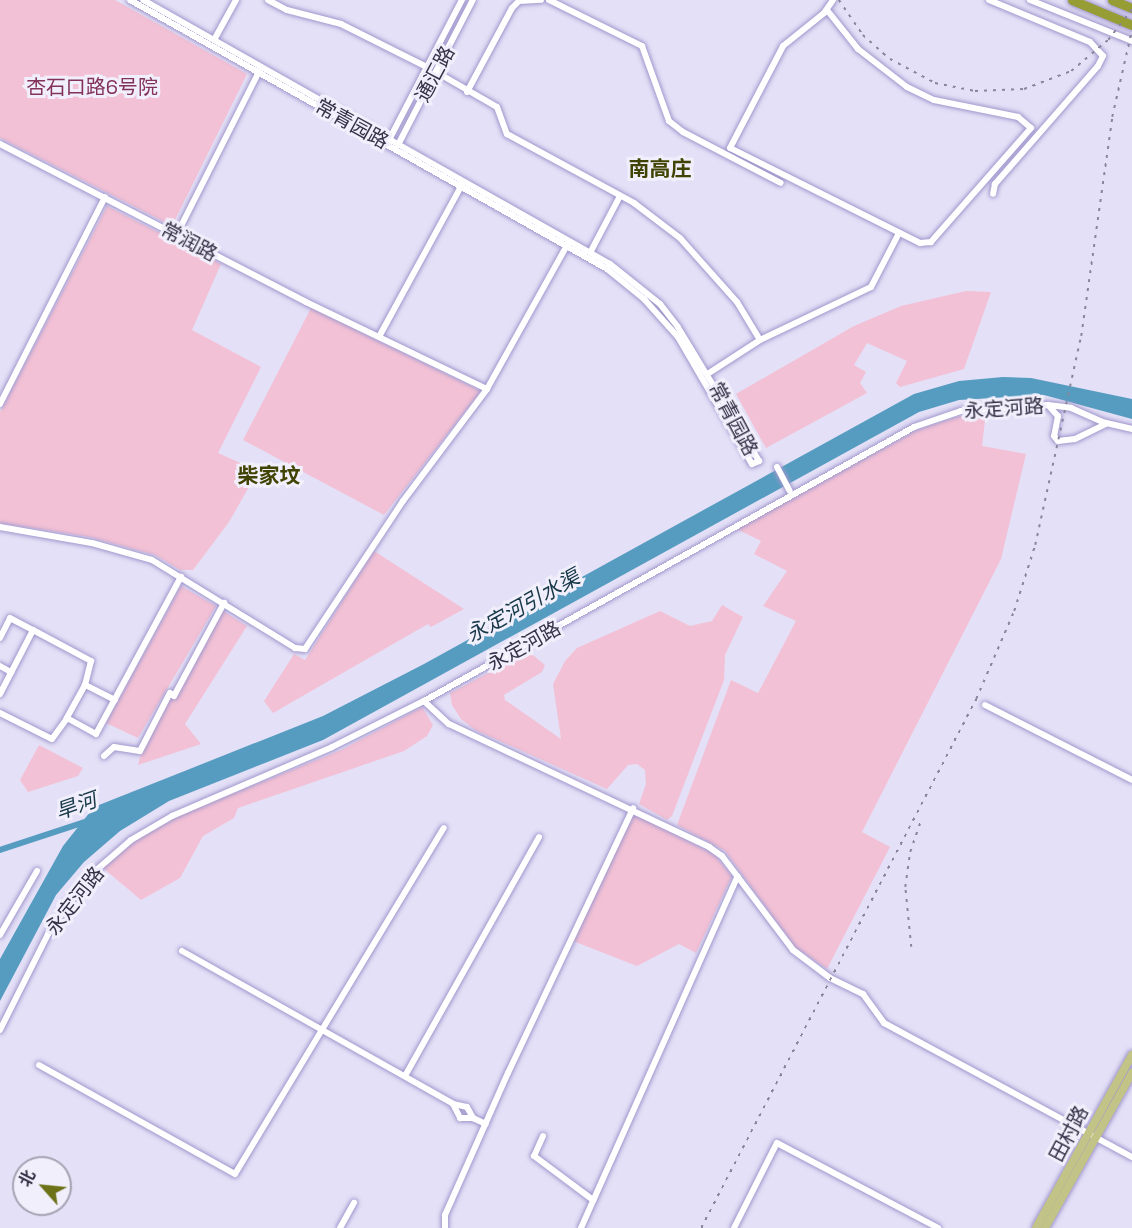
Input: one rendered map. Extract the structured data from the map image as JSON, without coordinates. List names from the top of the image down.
{
  "streets": {
    "main road": ["田村路"],
    "street": [
      "通汇路",
      "常青园路",
      "常润路",
      "永定河路"
    ]
  },
  "crossings": [
    ["通汇路", "常青园路"]
  ],
  "districts": ["南高庄", "柴家坟"],
  "water": ["永定河引水渠", "旱河"],
  "parks": ["杏石口路6号院"],
  "north": "top left"
}
